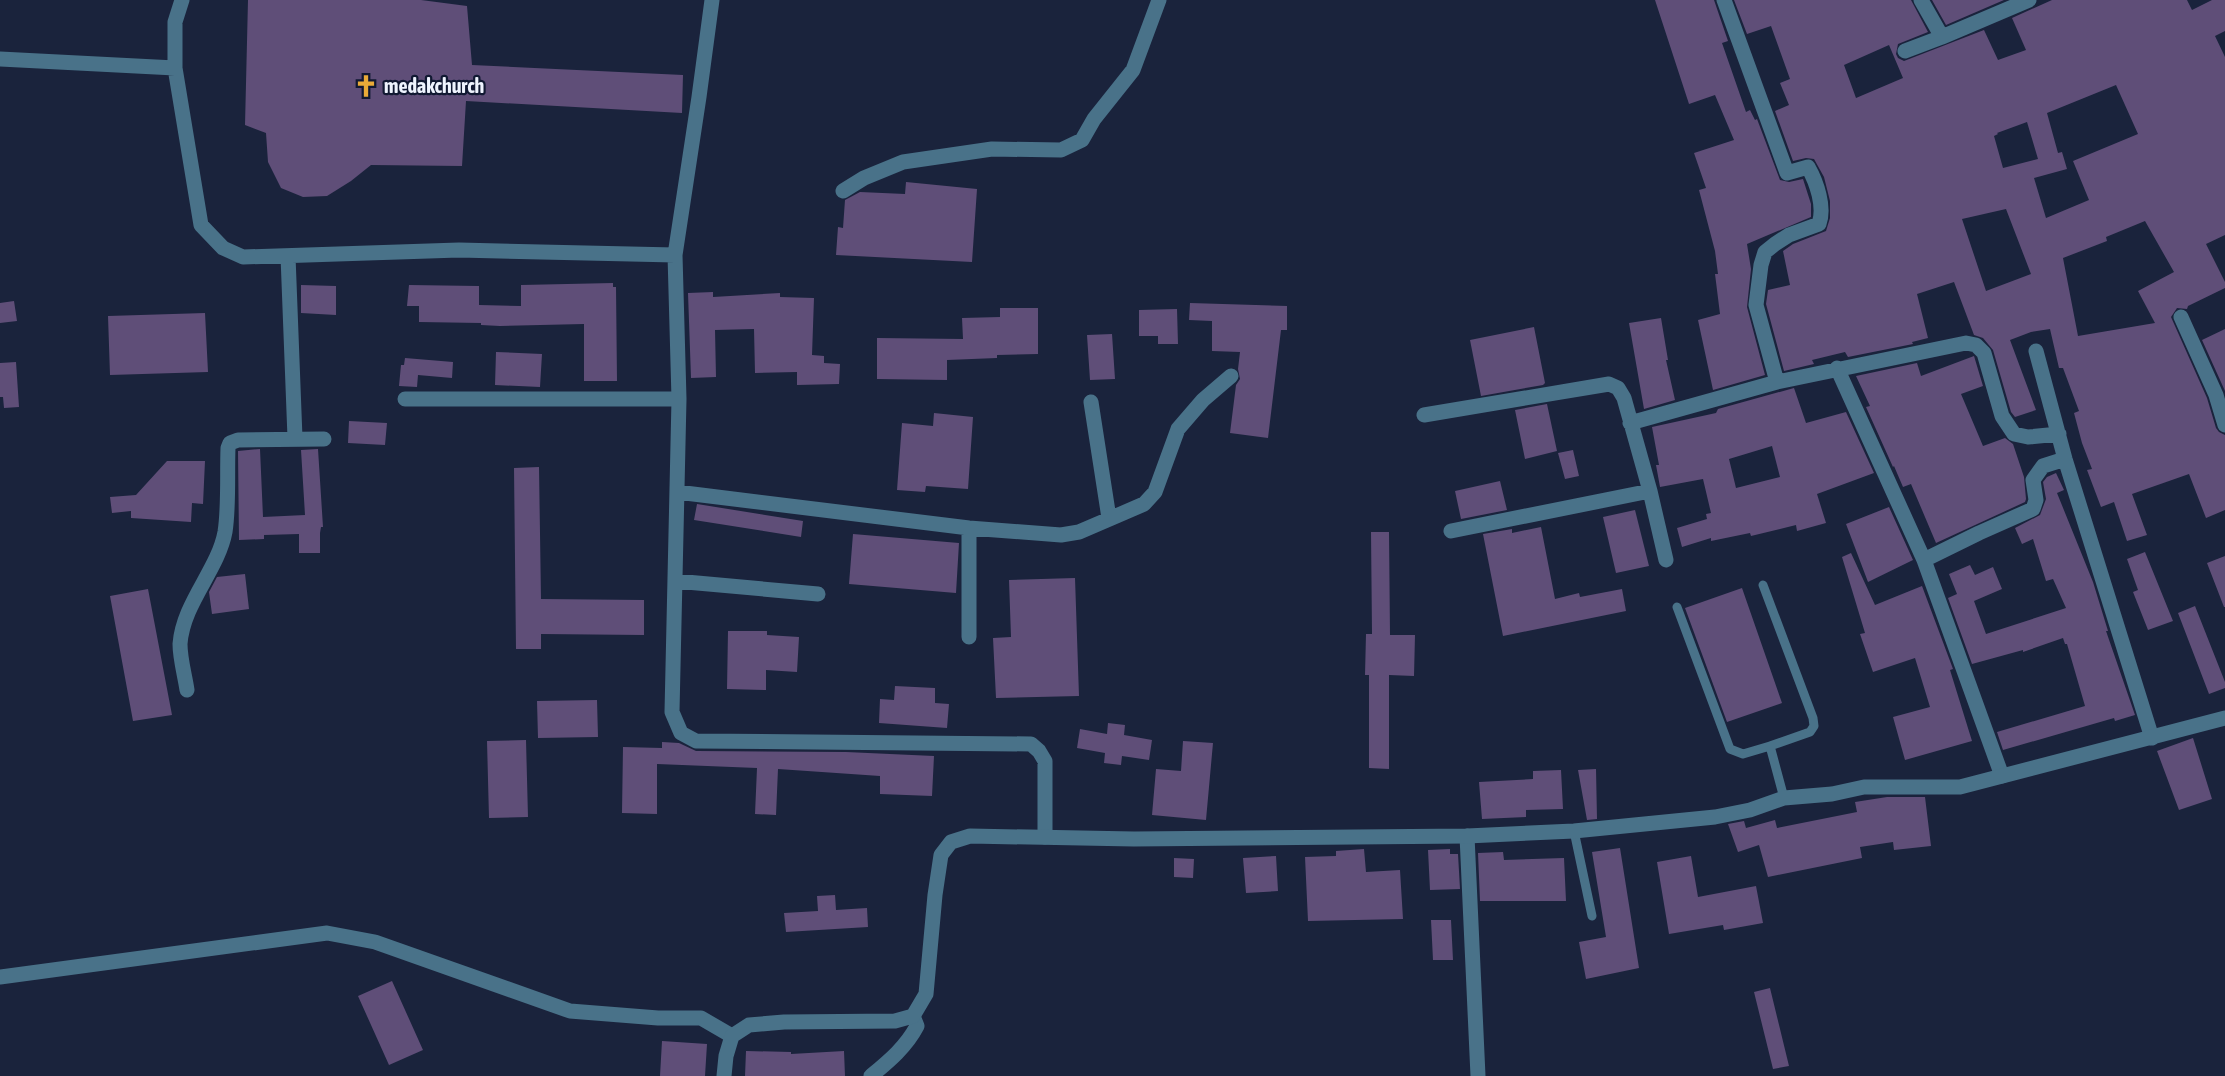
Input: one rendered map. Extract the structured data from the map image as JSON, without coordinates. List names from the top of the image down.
{
  "places": {
    "church": ["medakchurch"]
  }
}
